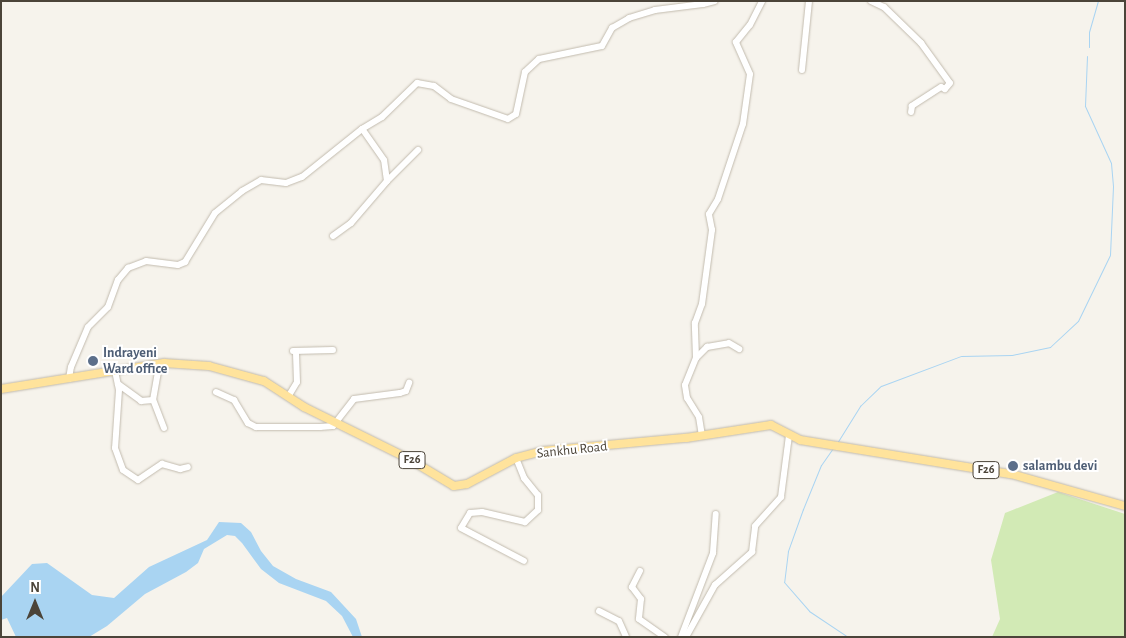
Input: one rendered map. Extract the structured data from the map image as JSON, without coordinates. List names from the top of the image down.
{
  "streets": {
    "main road": ["Sankhu Road", "F26"]
  },
  "places": ["Indrayeni Ward office", "salambu devi"],
  "north": "top"
}
